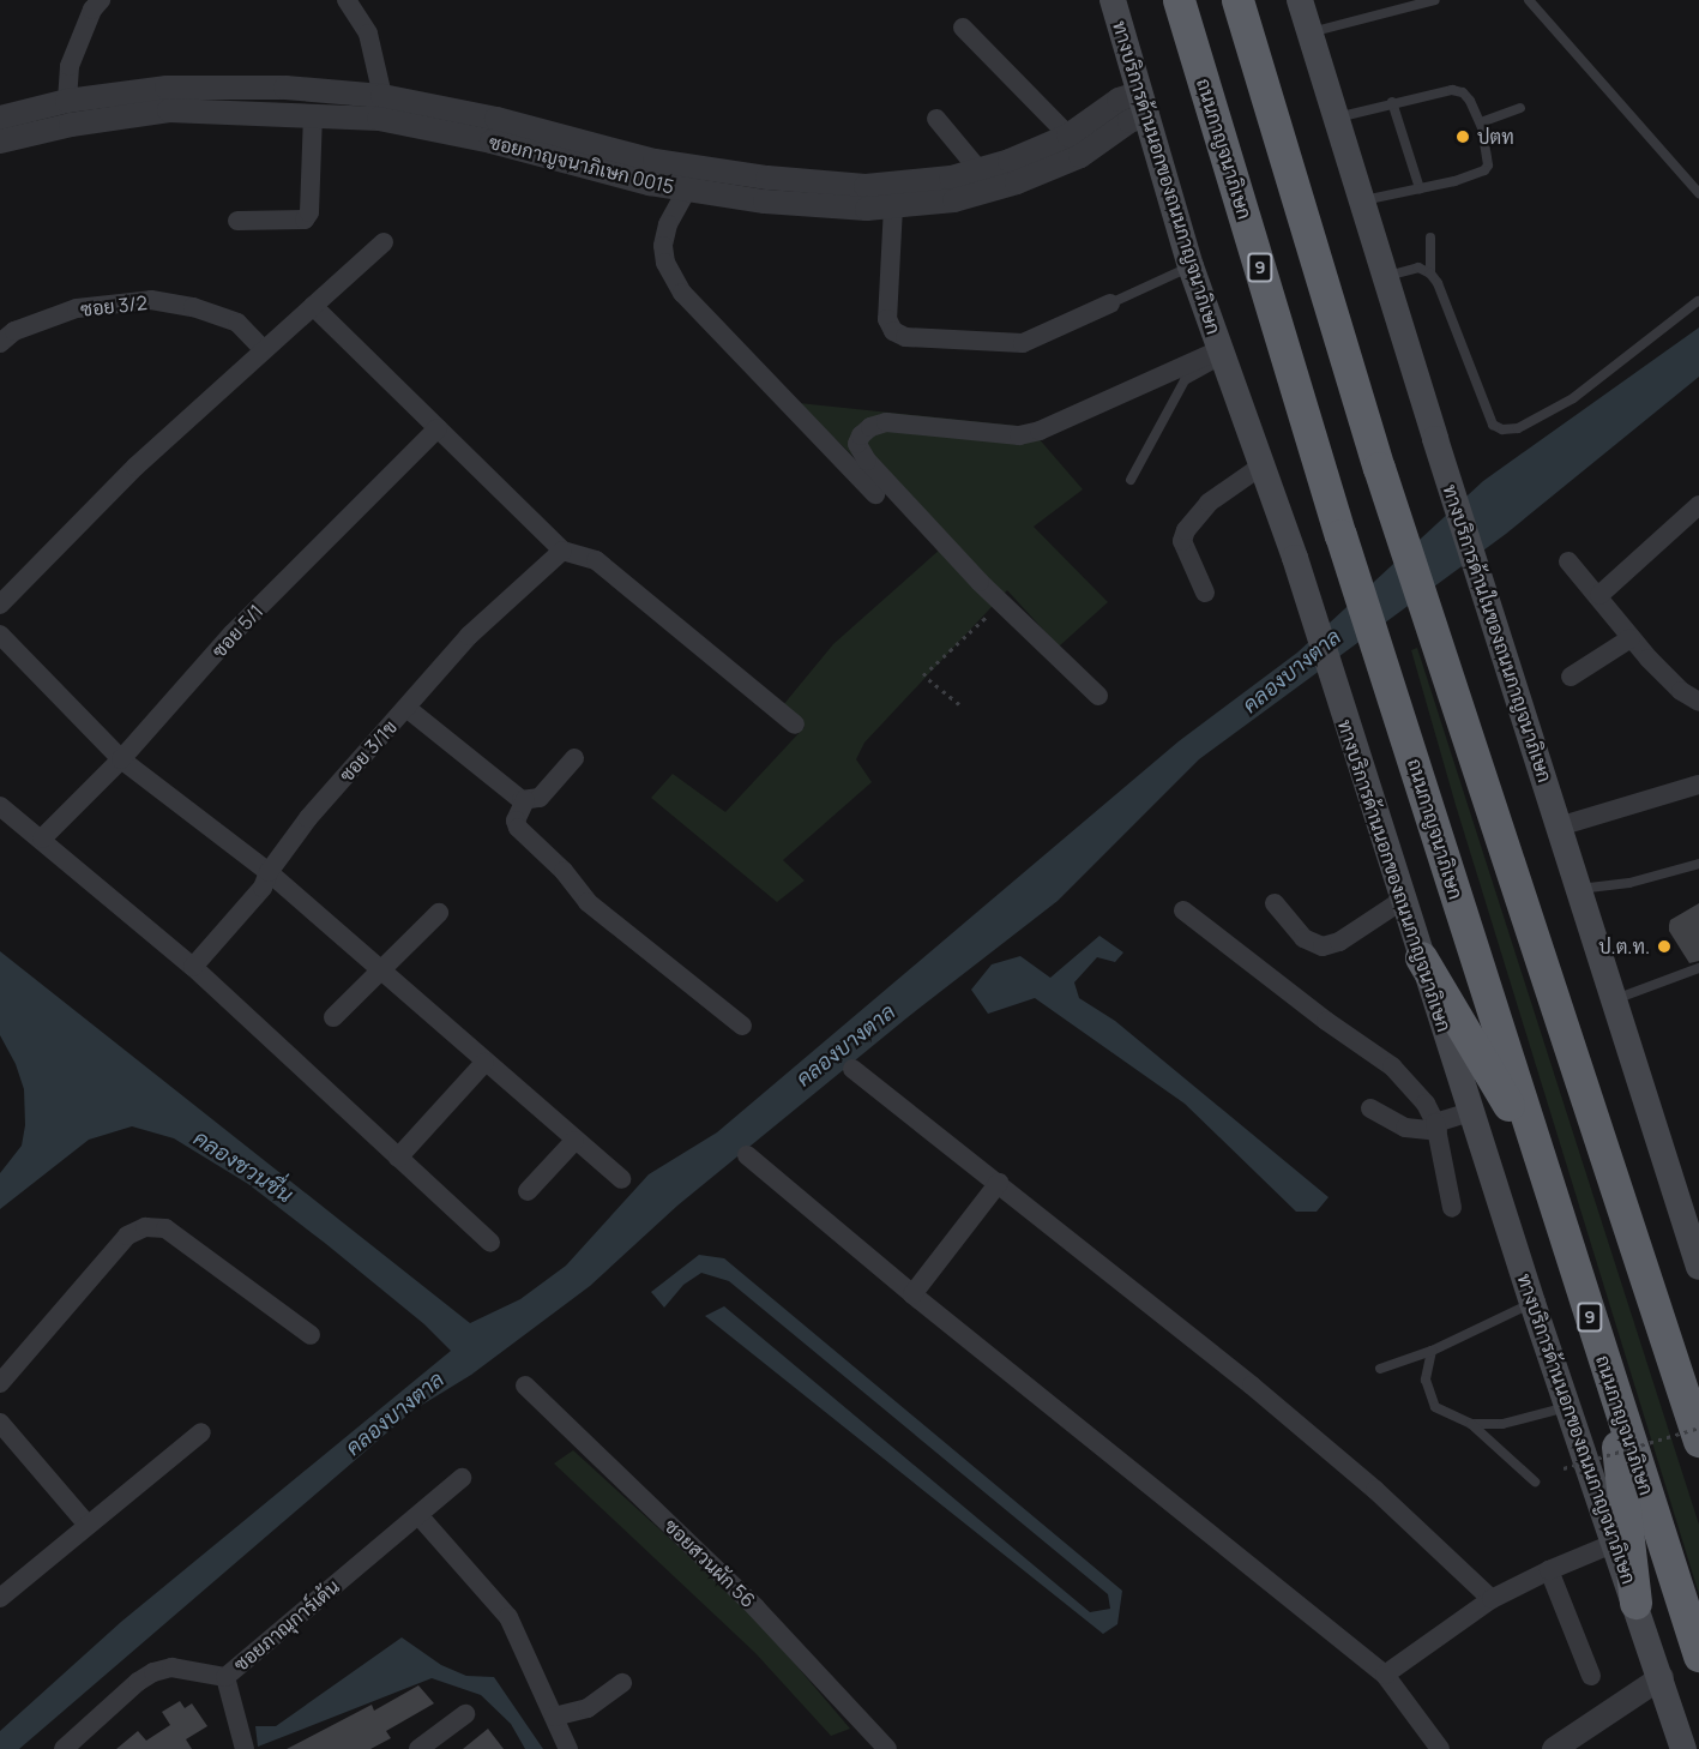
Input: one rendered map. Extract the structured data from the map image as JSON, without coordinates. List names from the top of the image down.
{
  "streets": {
    "highway": ["ถนนกาญจนาภิเษก", "9"],
    "main road": ["ทางบริการด้านนอกของถนนกาญจนาภิเษก", "ทางบริการด้านในของถนนกาญจนาภิเษก"],
    "street": [
      "ซอยกาญจนาภิเษก 0015",
      "ซอย 3/2",
      "ซอย 5/1",
      "ซอย 3/1ข",
      "ซอยสวนผัก 56",
      "ซอยภาณุการ์เด้น"
    ]
  },
  "crossings": [
    ["ซอยกาญจนาภิเษก 0015", "ทางบริการด้านนอกของถนนกาญจนาภิเษก"]
  ],
  "water": ["คลองบางตาล", "คลองชวนชื่น"],
  "places": ["ปตท", "ป.ต.ท."]
}
